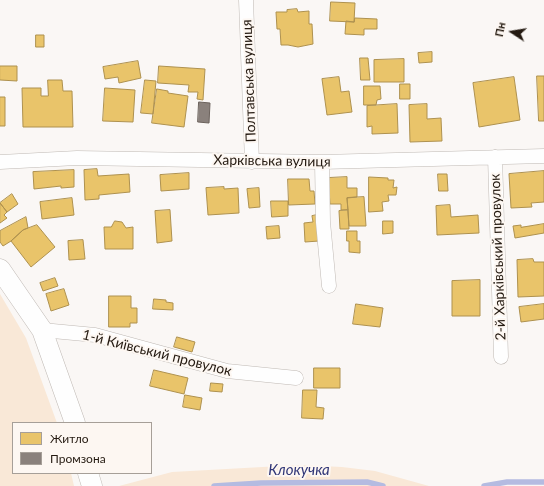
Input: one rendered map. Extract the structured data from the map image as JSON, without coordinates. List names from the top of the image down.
{
  "streets": {
    "street": [
      "Полтавська вулиця",
      "Харківська вулиця",
      "2-й Харківський провулок",
      "1-й Київський провулок"
    ]
  },
  "crossings": [
    ["Полтавська вулиця", "Харківська вулиця"],
    ["Харківська вулиця", "2-й Харківський провулок"]
  ],
  "water": ["Клокучка"],
  "legend": ["Житло", "Промзона"],
  "north": "left"
}
